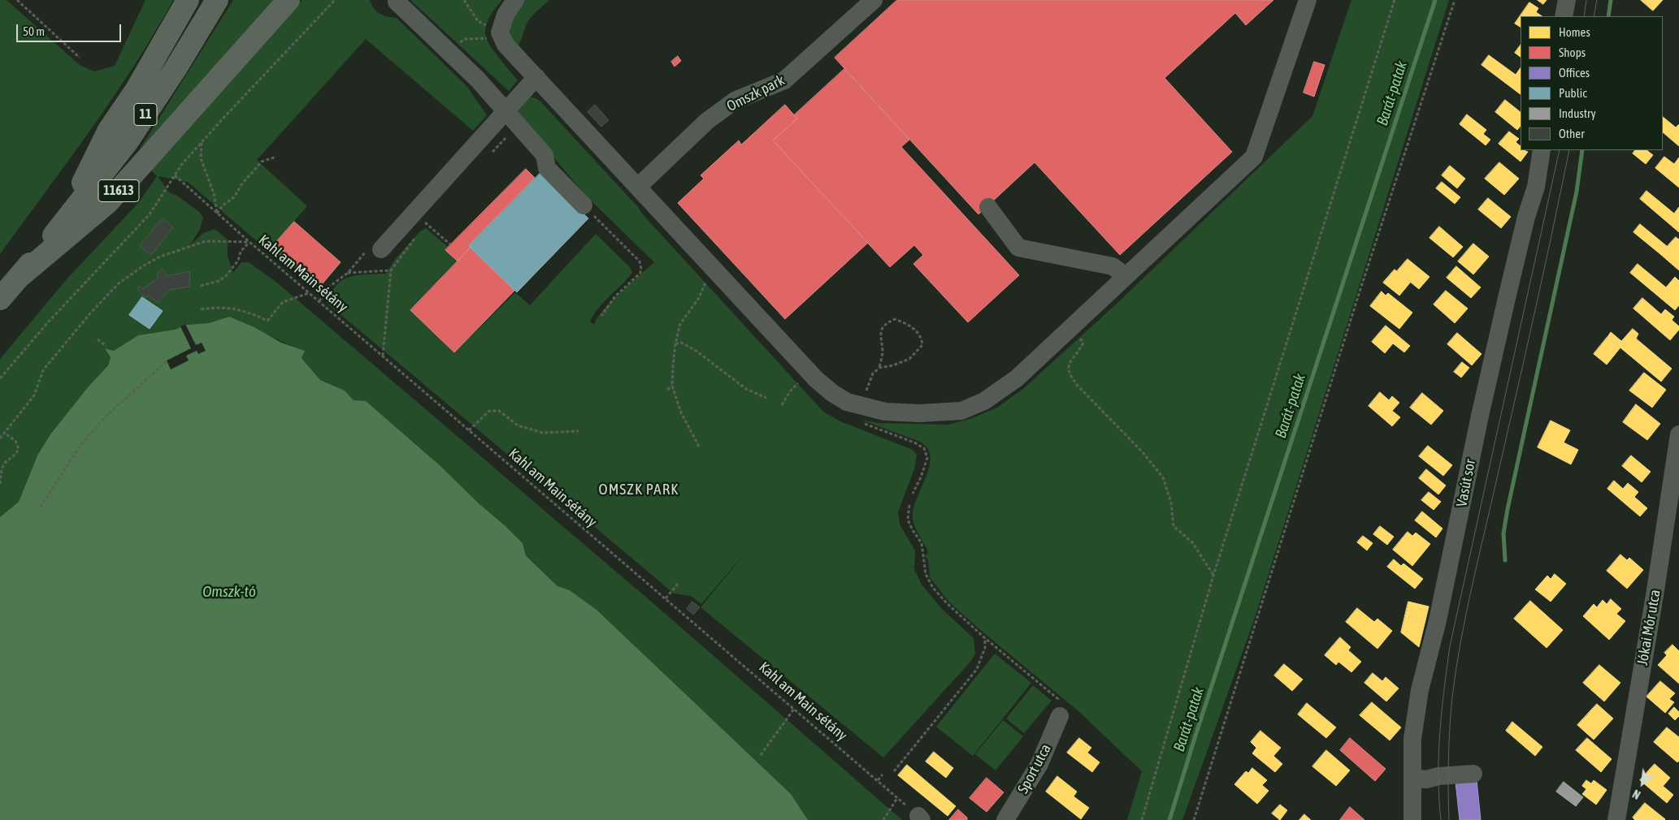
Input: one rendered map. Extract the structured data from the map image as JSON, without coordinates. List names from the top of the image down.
{
  "streets": {
    "main road": ["11", "11613"],
    "street": [
      "Omszk park",
      "Vasút sor",
      "Jókai Mór utca",
      "Sport utca"
    ],
    "path": ["Kahl am Main sétány"]
  },
  "crossings": [
    ["11", "11613"]
  ],
  "districts": ["OMSZK PARK"],
  "water": ["Barát-patak", "Omszk-tó"],
  "legend": [
    "Homes",
    "Shops",
    "Offices",
    "Public",
    "Industry",
    "Other"
  ],
  "scale_bar": "50 m",
  "north": "bottom left"
}
